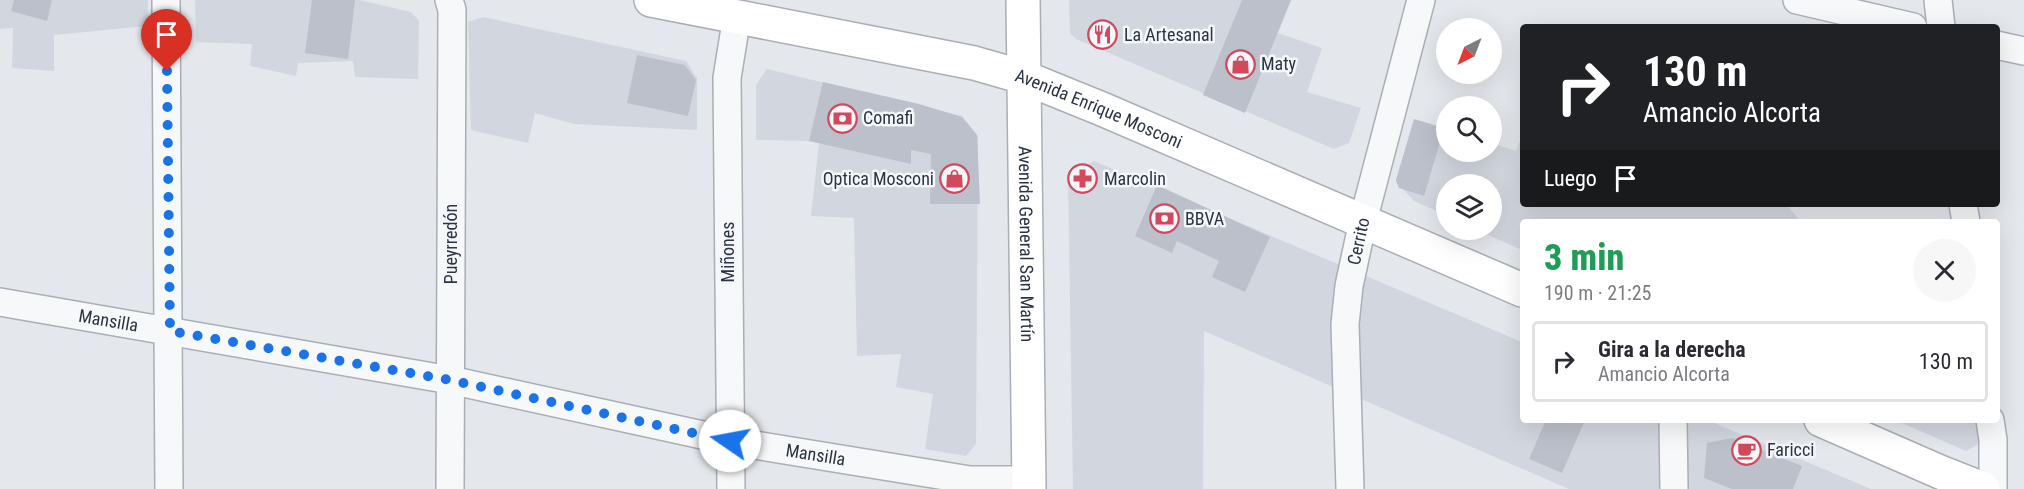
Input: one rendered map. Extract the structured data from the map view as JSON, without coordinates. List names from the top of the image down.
{
  "streets": {
    "main road": ["Avenida Enrique Mosconi", "Avenida General San Martín"],
    "street": [
      "Cerrito",
      "Pueyrredón",
      "Miñones",
      "Mansilla"
    ]
  },
  "crossings": [
    ["Avenida Enrique Mosconi", "Cerrito"],
    ["Avenida Enrique Mosconi", "Avenida General San Martín"],
    ["Avenida Enrique Mosconi", "Miñones"],
    ["Pueyrredón", "Mansilla"],
    ["Avenida General San Martín", "Mansilla"],
    ["Miñones", "Mansilla"]
  ],
  "places": {
    "restaurant": ["La Artesanal"],
    "shop": ["Maty", "Optica Mosconi"],
    "bank": ["Comafi", "BBVA"],
    "pharmacy": ["Marcolin"],
    "cafe": ["Faricci"]
  },
  "north": "bottom left",
  "page": {
    "turn": ["130 m", "Amancio Alcorta"],
    "then": "Luego",
    "heading": ["3 min", "190 m · 21:25"],
    "list": [
      {
        "name": "Gira a la derecha",
        "note": "Amancio Alcorta",
        "value": "130 m"
      }
    ]
  }
}
